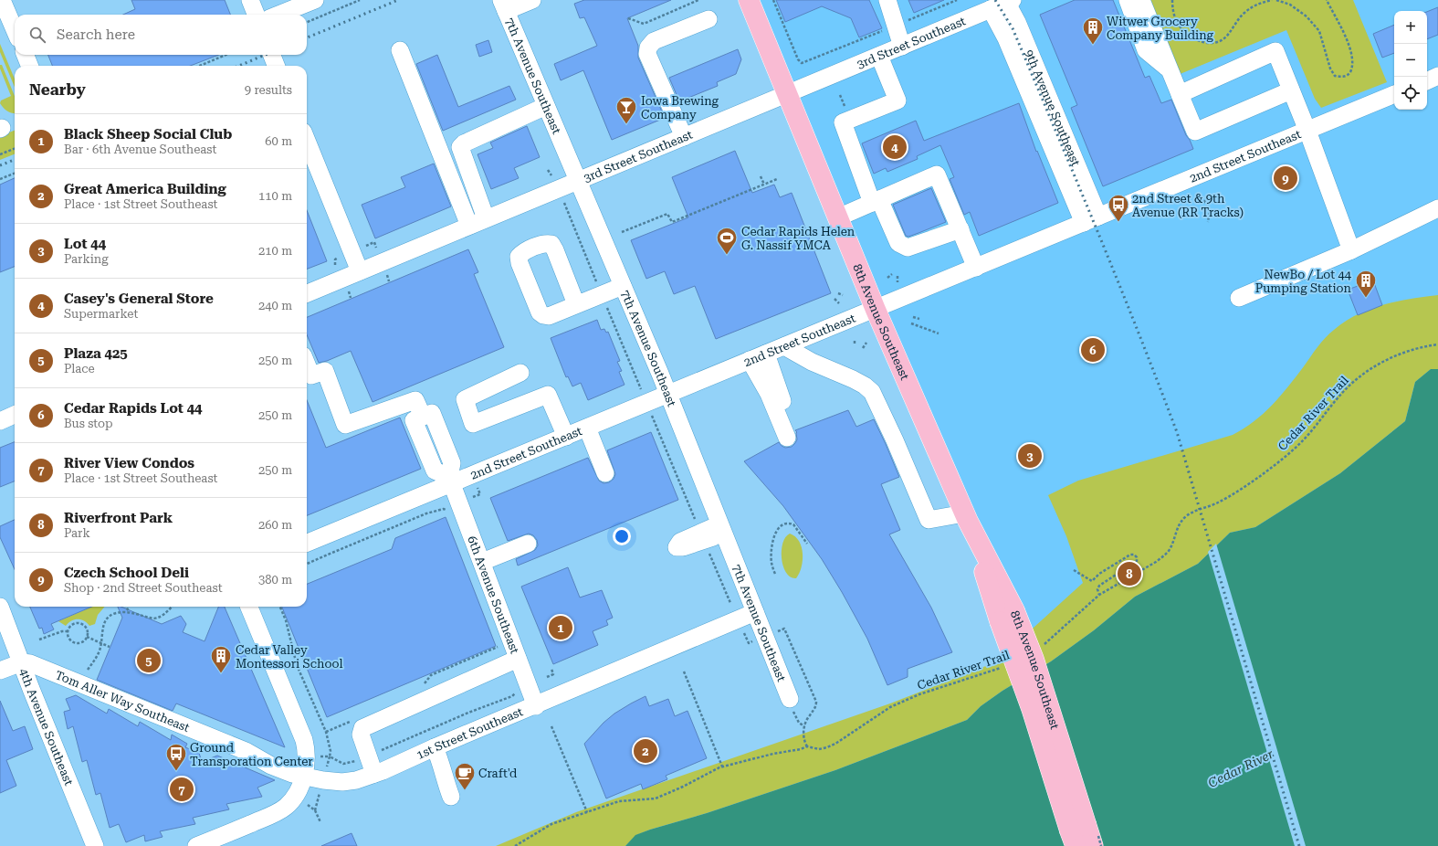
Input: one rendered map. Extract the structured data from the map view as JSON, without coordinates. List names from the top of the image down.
{
  "streets": {
    "main road": ["8th Avenue Southeast"],
    "street": [
      "3rd Street Southeast",
      "7th Avenue Southeast",
      "9th Avenue Southeast",
      "2nd Street Southeast",
      "6th Avenue Southeast",
      "Tom Aller Way Southeast",
      "4th Avenue Southeast",
      "1st Street Southeast"
    ],
    "path": ["Cedar River Trail"]
  },
  "crossings": [
    ["3rd Street Southeast", "7th Avenue Southeast"],
    ["3rd Street Southeast", "9th Avenue Southeast"],
    ["3rd Street Southeast", "8th Avenue Southeast"],
    ["7th Avenue Southeast", "2nd Street Southeast"],
    ["7th Avenue Southeast", "1st Street Southeast"],
    ["9th Avenue Southeast", "2nd Street Southeast"],
    ["2nd Street Southeast", "8th Avenue Southeast"],
    ["2nd Street Southeast", "6th Avenue Southeast"],
    ["6th Avenue Southeast", "1st Street Southeast"],
    ["Tom Aller Way Southeast", "4th Avenue Southeast"],
    ["Tom Aller Way Southeast", "1st Street Southeast"]
  ],
  "water": ["Cedar River"],
  "places": {
    "building": ["Witwer Grocery Company Building", "NewBo / Lot 44 Pumping Station", "Cedar Valley Montessori School"],
    "bar": ["Iowa Brewing Company"],
    "bus stop": ["2nd Street & 9th Avenue (RR Tracks)", "Ground Transporation Center"],
    "sports": ["Cedar Rapids Helen G. Nassif YMCA"],
    "cafe": ["Craft'd"]
  },
  "page": {
    "map_buttons": ["+", "−"],
    "search": "Search here",
    "heading": ["Nearby", "9 results"],
    "list": [
      {
        "mark": "1",
        "name": "Black Sheep Social Club",
        "note": "Bar · 6th Avenue Southeast",
        "value": "60 m"
      },
      {
        "mark": "2",
        "name": "Great America Building",
        "note": "Place · 1st Street Southeast",
        "value": "110 m"
      },
      {
        "mark": "3",
        "name": "Lot 44",
        "note": "Parking",
        "value": "210 m"
      },
      {
        "mark": "4",
        "name": "Casey's General Store",
        "note": "Supermarket",
        "value": "240 m"
      },
      {
        "mark": "5",
        "name": "Plaza 425",
        "note": "Place",
        "value": "250 m"
      },
      {
        "mark": "6",
        "name": "Cedar Rapids Lot 44",
        "note": "Bus stop",
        "value": "250 m"
      },
      {
        "mark": "7",
        "name": "River View Condos",
        "note": "Place · 1st Street Southeast",
        "value": "250 m"
      },
      {
        "mark": "8",
        "name": "Riverfront Park",
        "note": "Park",
        "value": "260 m"
      },
      {
        "mark": "9",
        "name": "Czech School Deli",
        "note": "Shop · 2nd Street Southeast",
        "value": "380 m"
      }
    ],
    "pins": [
      "4",
      "9",
      "6",
      "3",
      "8",
      "1",
      "5",
      "2",
      "7"
    ]
  }
}
